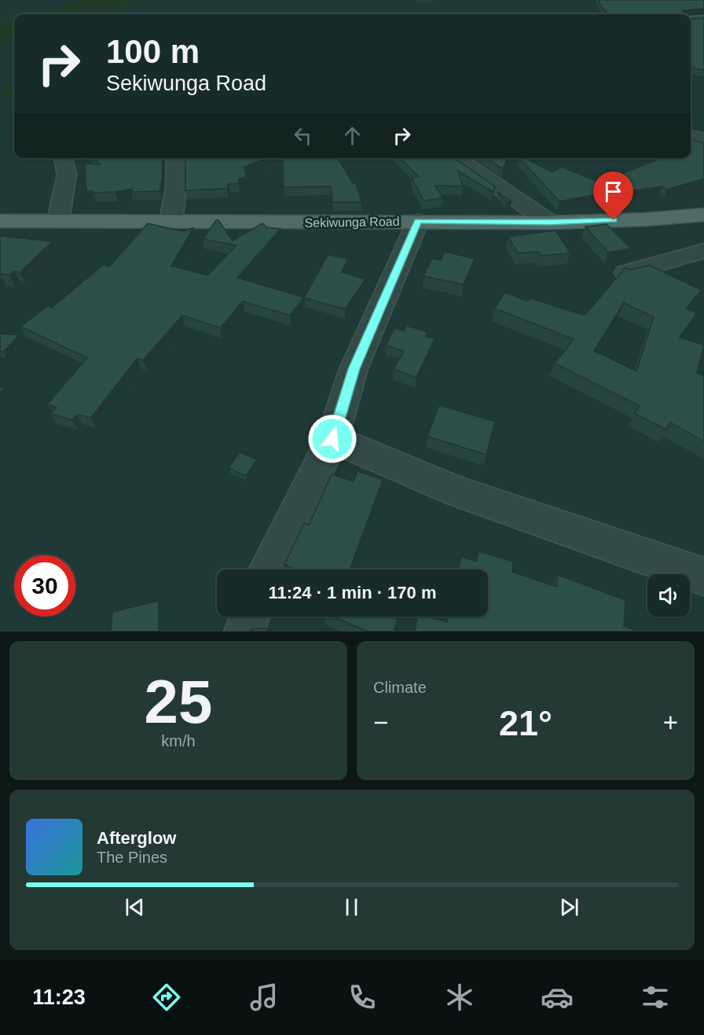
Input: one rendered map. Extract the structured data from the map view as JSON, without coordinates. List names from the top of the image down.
{
  "streets": {
    "main road": ["Sekiwunga Road"]
  },
  "page": {
    "turn": ["100 m", "Sekiwunga Road"],
    "limit": "30",
    "trip": "11:24 · 1 min · 170 m",
    "tile": [
      ["25", "km/h"],
      "Climate"
    ],
    "heat": ["−", "21°", "+"],
    "song": ["Afterglow", "The Pines"],
    "tabs": "11:23"
  }
}
